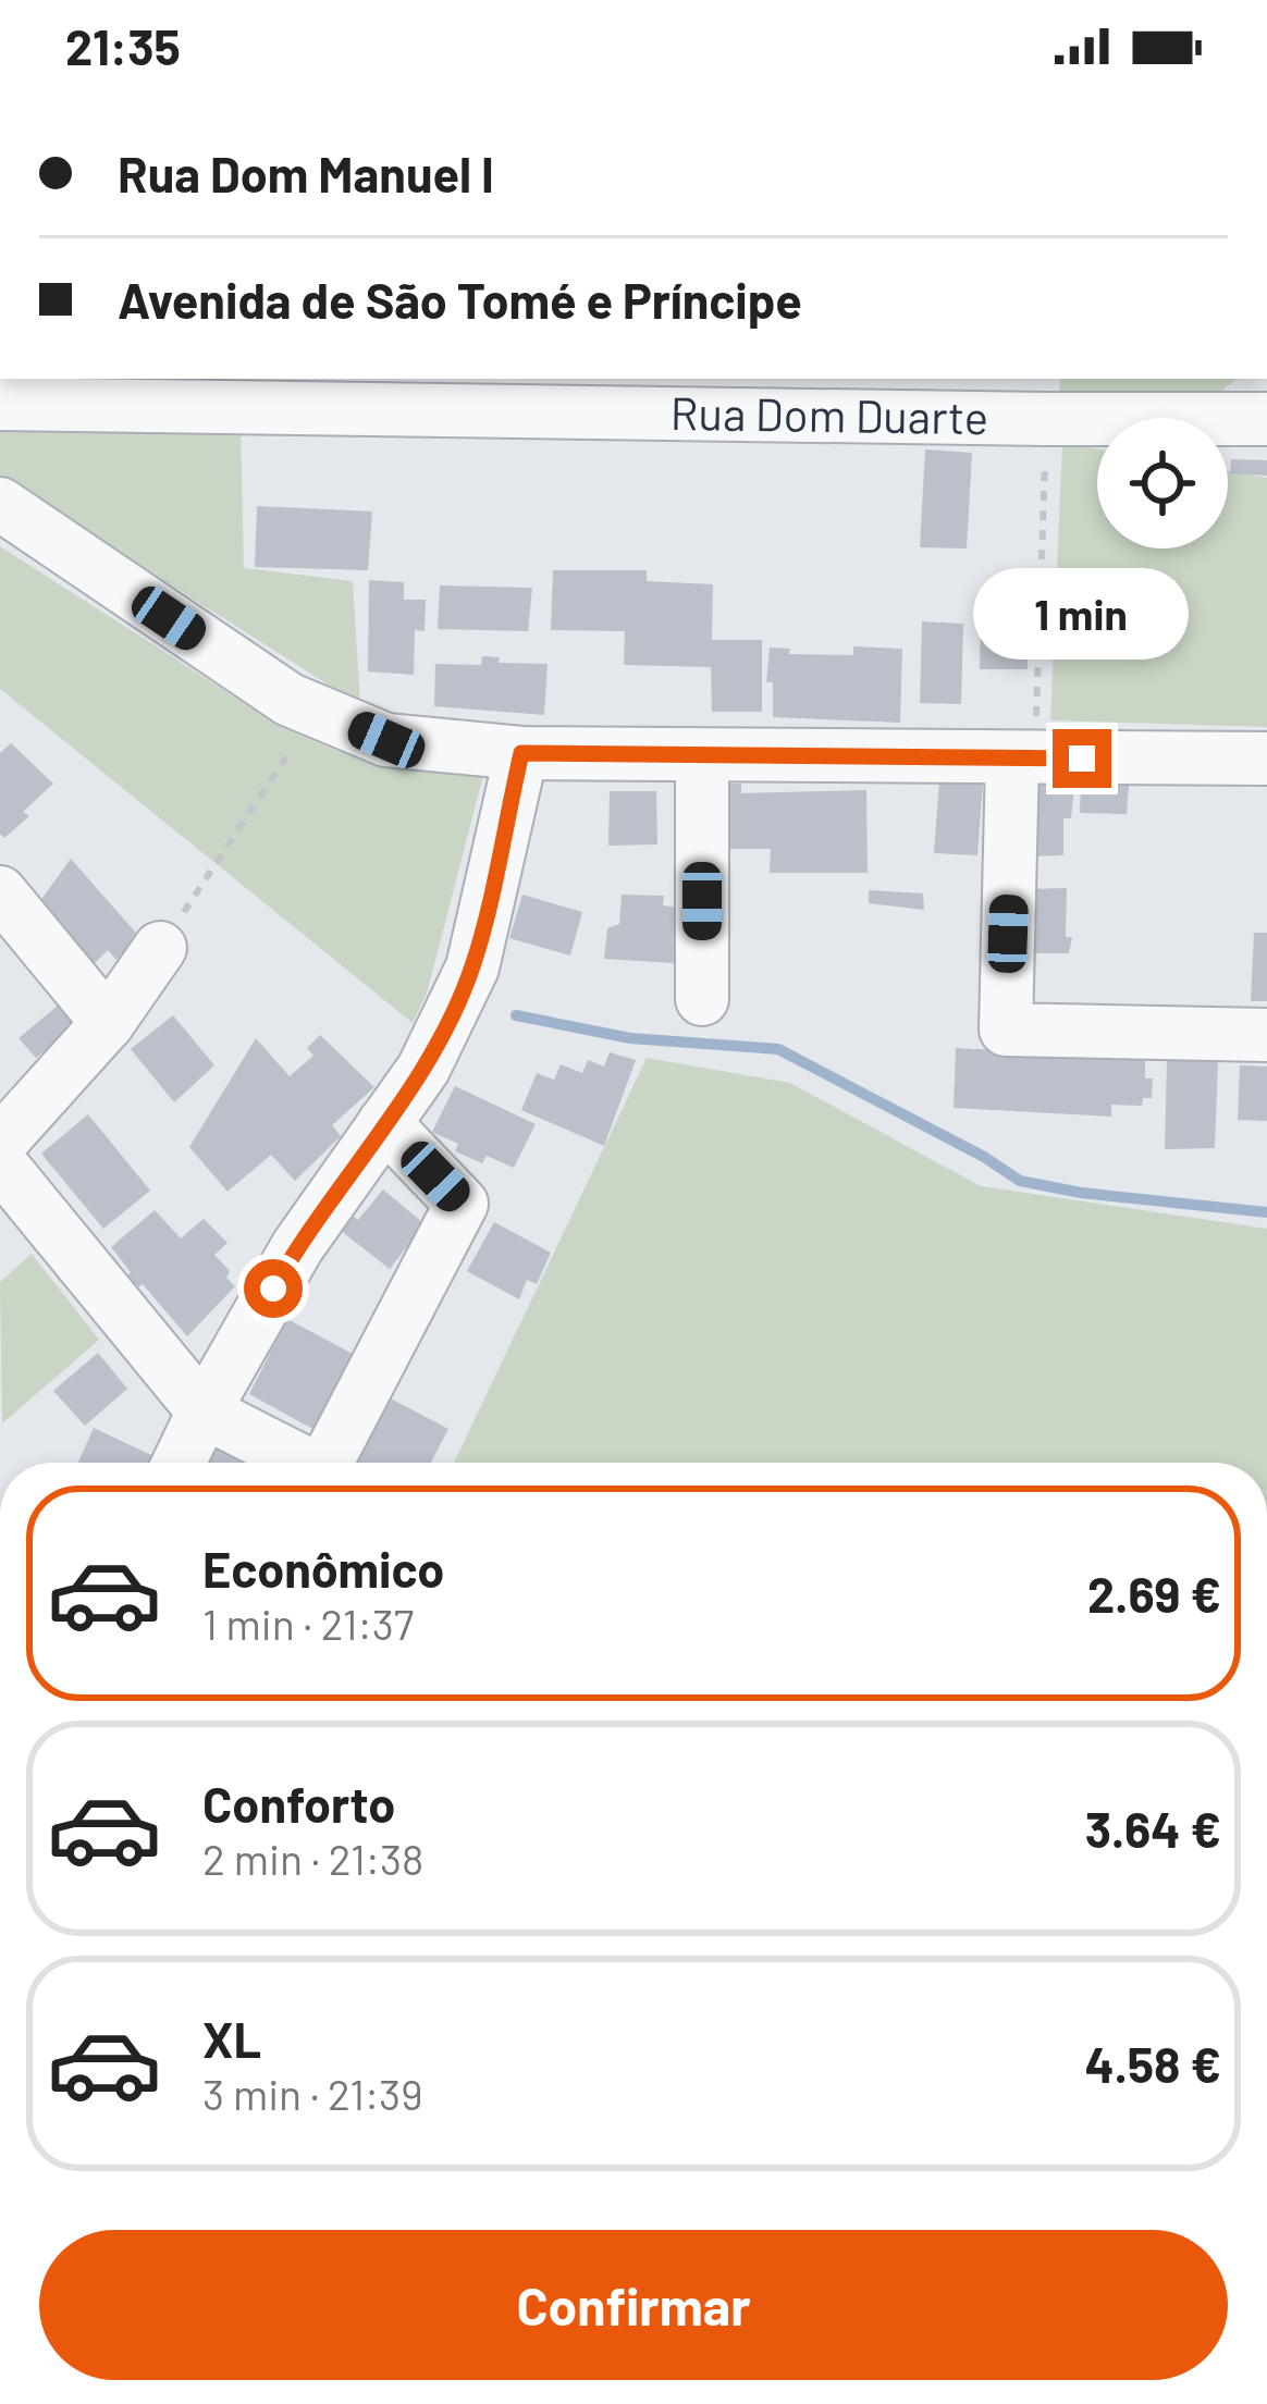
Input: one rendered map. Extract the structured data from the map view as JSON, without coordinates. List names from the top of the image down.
{
  "streets": {
    "street": ["Rua Dom Duarte"]
  },
  "page": {
    "status": "21:35",
    "banner": ["Rua Dom Manuel I", "Avenida de São Tomé e Príncipe"],
    "bubble": "1 min",
    "list": [
      {
        "name": "Econômico",
        "note": "1 min · 21:37",
        "value": "2.69 €"
      },
      {
        "name": "Conforto",
        "note": "2 min · 21:38",
        "value": "3.64 €"
      },
      {
        "name": "XL",
        "note": "3 min · 21:39",
        "value": "4.58 €"
      }
    ],
    "buttons": "Confirmar"
  }
}
